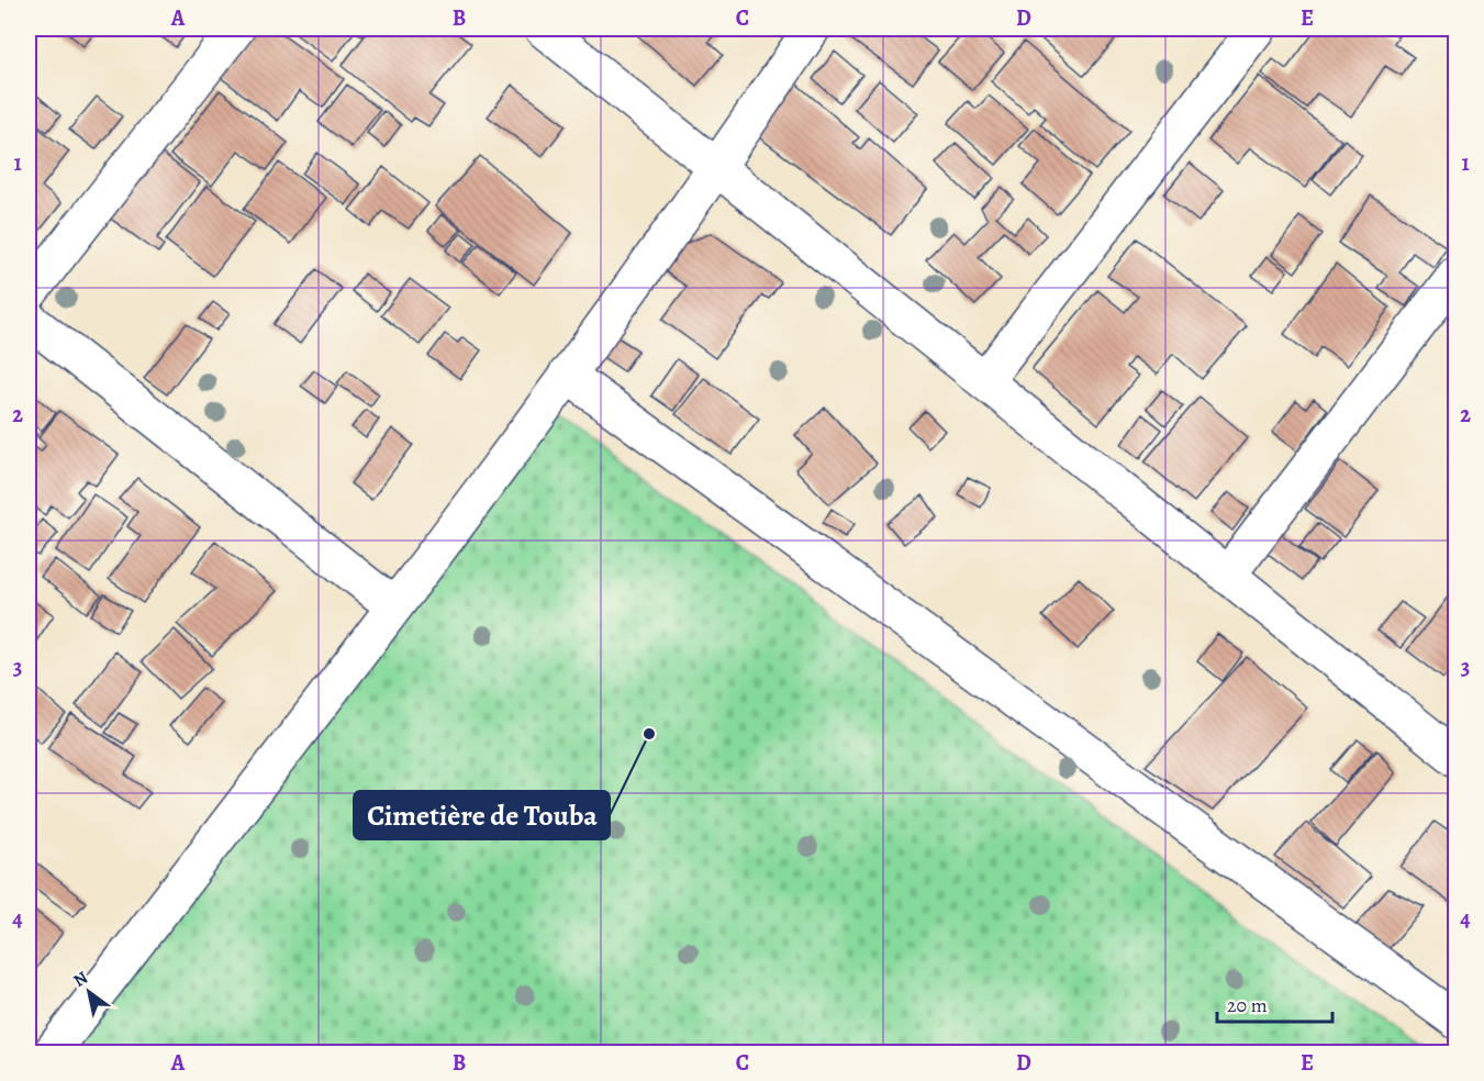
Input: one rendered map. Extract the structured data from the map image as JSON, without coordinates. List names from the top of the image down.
{
  "places": ["Cimetière de Touba"],
  "scale_bar": "20 m",
  "north": "top left",
  "grid": {
    "columns": [
      "A",
      "B",
      "C",
      "D",
      "E"
    ],
    "rows": [
      "1",
      "2",
      "3",
      "4"
    ]
  }
}
